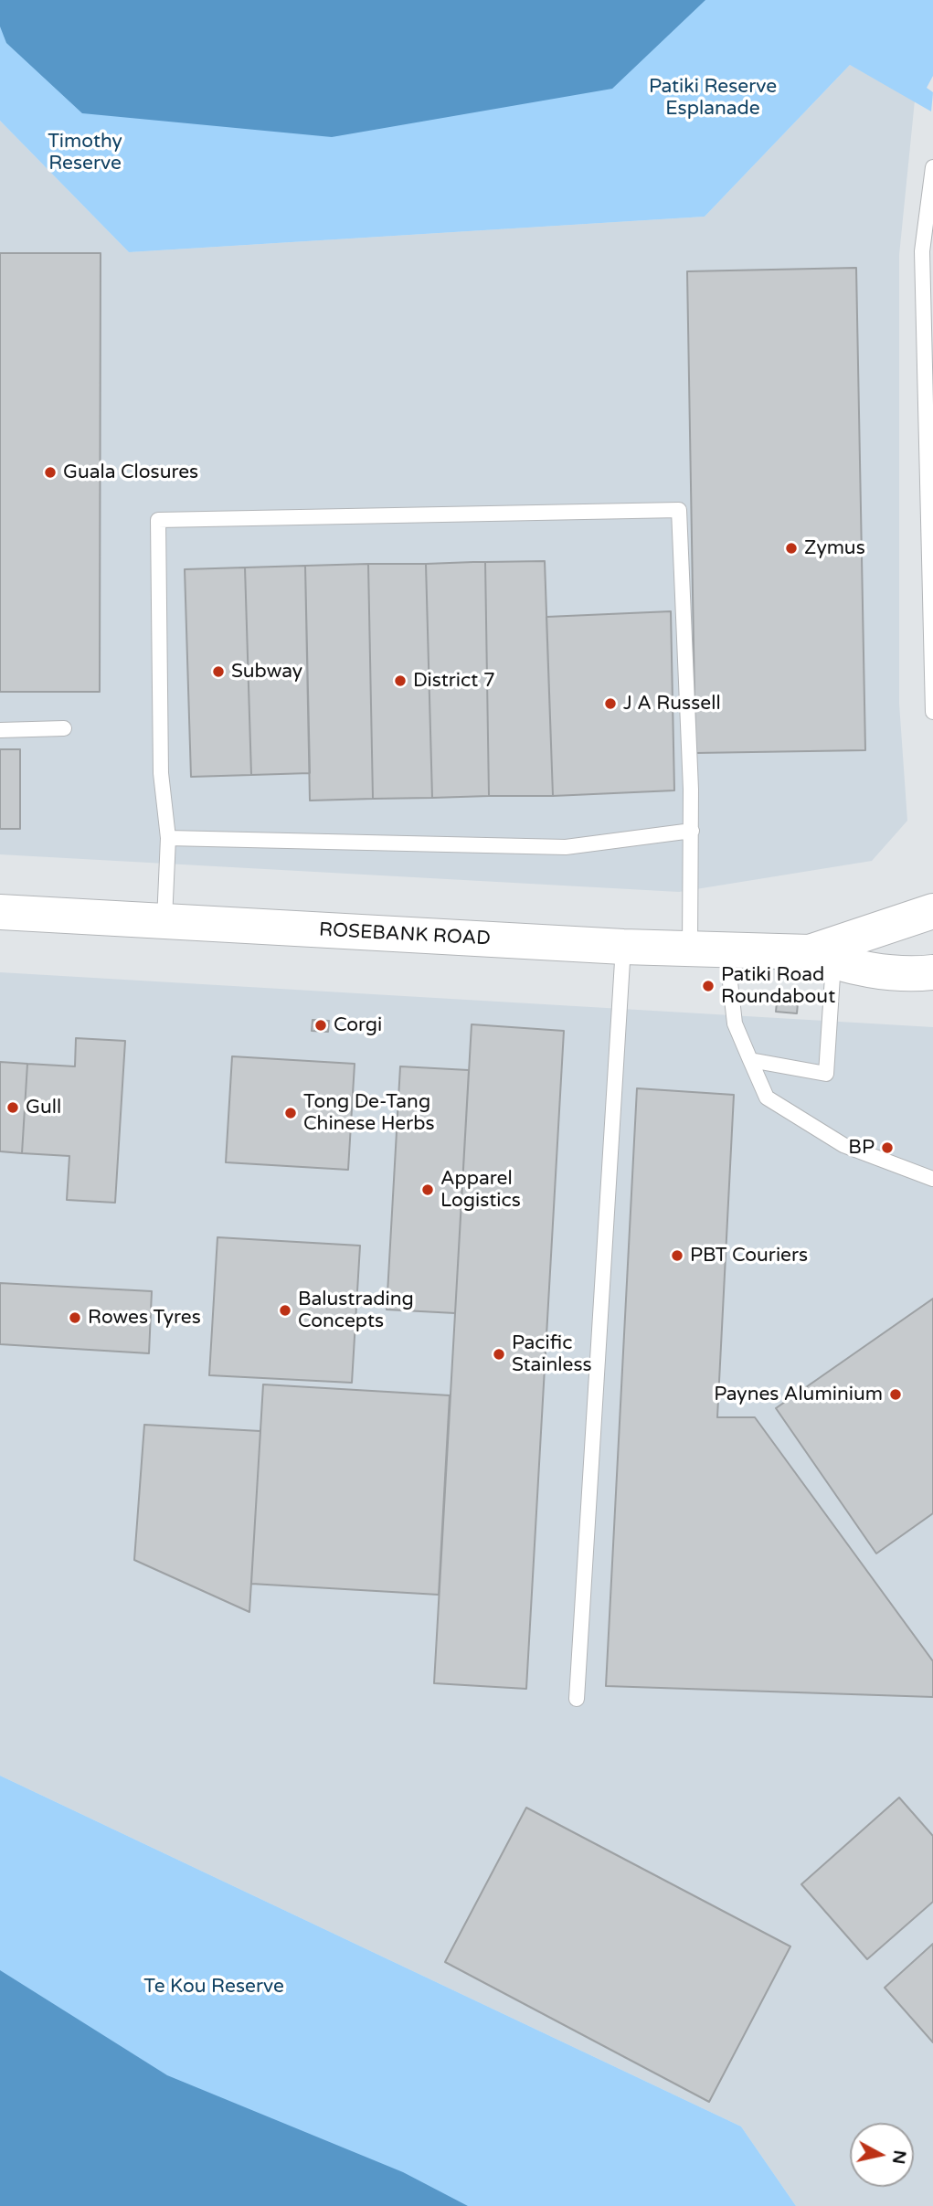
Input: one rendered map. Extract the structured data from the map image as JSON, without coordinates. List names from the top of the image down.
{
  "streets": {
    "main road": ["ROSEBANK ROAD"]
  },
  "parks": ["Patiki Reserve Esplanade", "Timothy Reserve", "Te Kou Reserve"],
  "places": [
    "Guala Closures",
    "Zymus",
    "Subway",
    "District 7",
    "J A Russell",
    "Patiki Road Roundabout",
    "Corgi",
    "Gull",
    "Tong De-Tang Chinese Herbs",
    "BP",
    "Apparel Logistics",
    "PBT Couriers",
    "Balustrading Concepts",
    "Rowes Tyres",
    "Pacific Stainless",
    "Paynes Aluminium"
  ],
  "north": "right"
}
